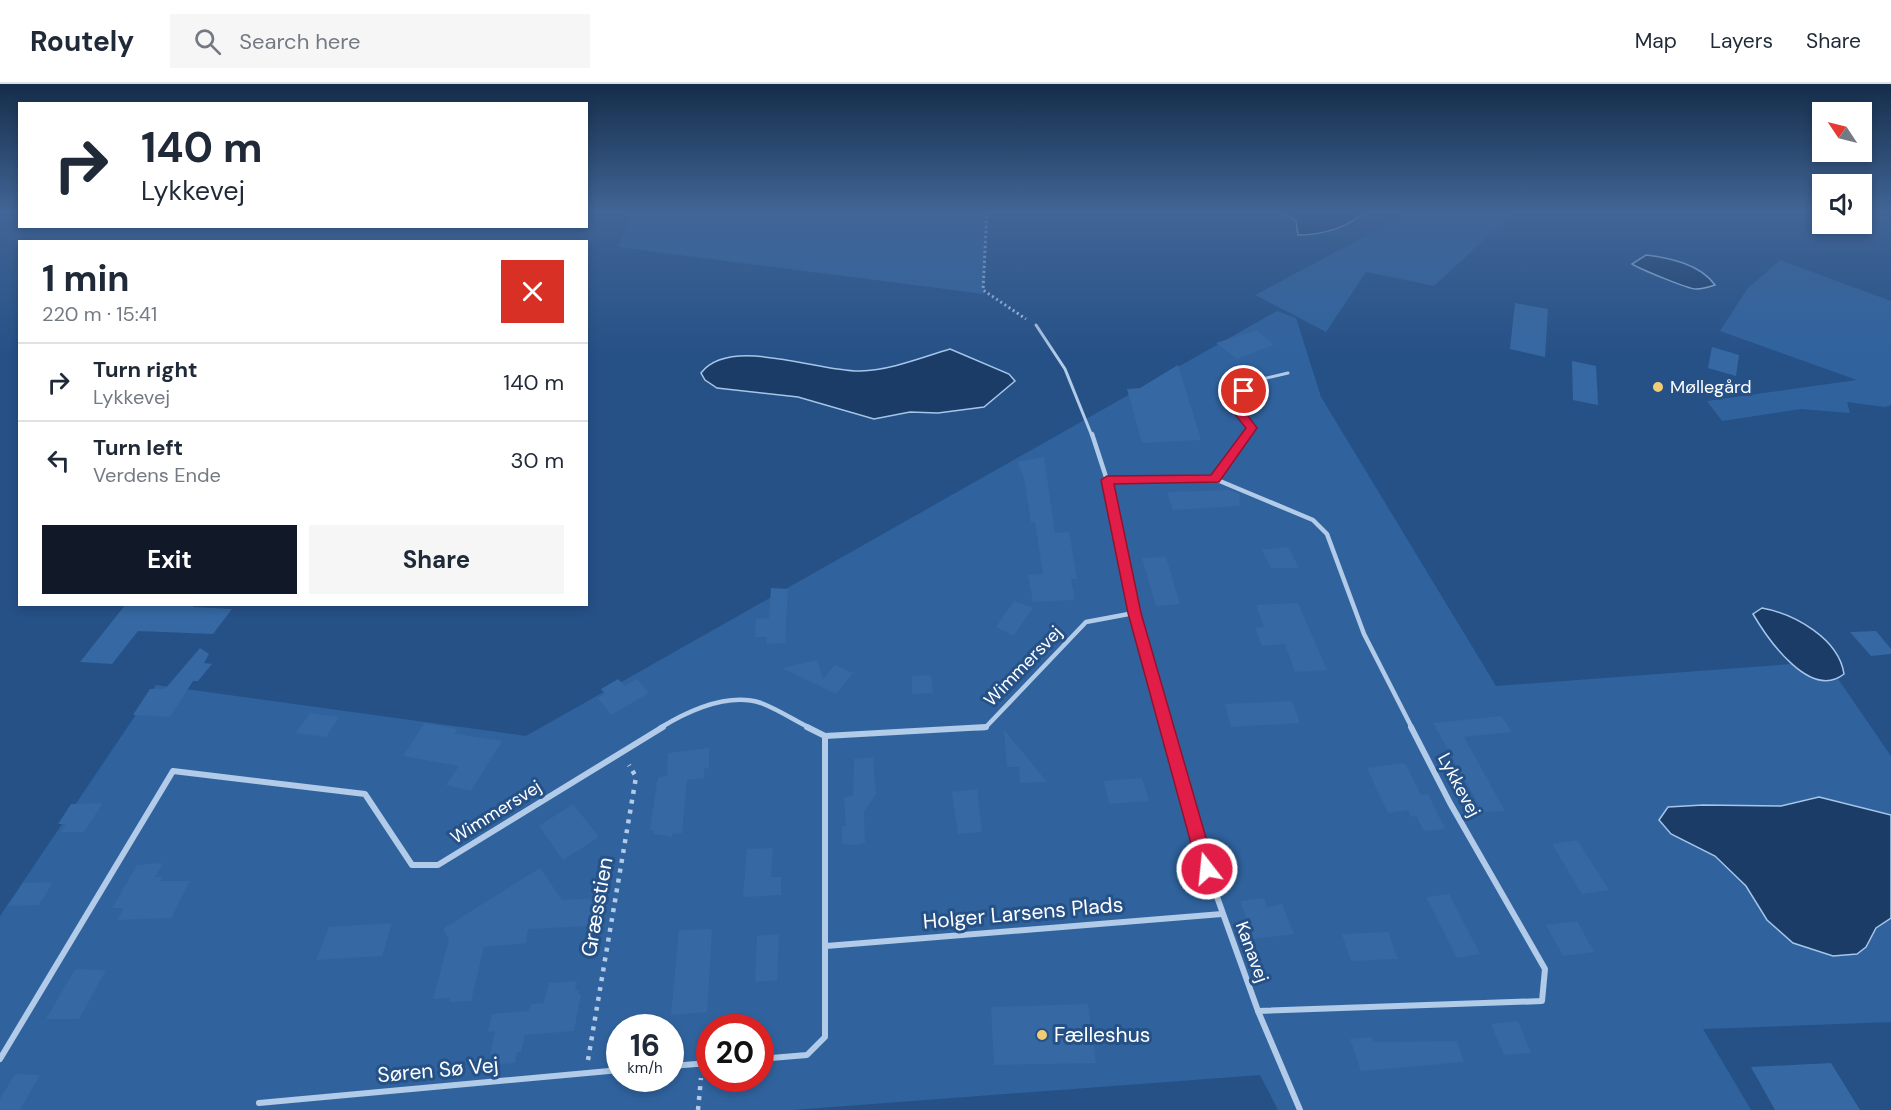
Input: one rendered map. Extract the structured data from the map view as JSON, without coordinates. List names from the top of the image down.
{
  "streets": {
    "lane": [
      "Wimmersvej",
      "Lykkevej",
      "Holger Larsens Plads",
      "Kanavej",
      "Søren Sø Vej"
    ],
    "path": ["Græsstien"]
  },
  "crossings": [
    ["Wimmersvej", "Græsstien"],
    ["Wimmersvej", "Kanavej"],
    ["Lykkevej", "Kanavej"],
    ["Græsstien", "Søren Sø Vej"],
    ["Holger Larsens Plads", "Kanavej"]
  ],
  "places": ["Møllegård", "Fælleshus"],
  "north": "top left",
  "page": {
    "header": "Routely",
    "search": "Search here",
    "nav": ["Map", "Layers", "Share"],
    "turn": ["140 m", "Lykkevej"],
    "heading": ["1 min", "220 m · 15:41"],
    "list": [
      {
        "name": "Turn right",
        "note": "Lykkevej",
        "value": "140 m"
      },
      {
        "name": "Turn left",
        "note": "Verdens Ende",
        "value": "30 m"
      }
    ],
    "buttons": ["Exit", "Share"],
    "speed": "16 km/h",
    "limit": "20"
  }
}
